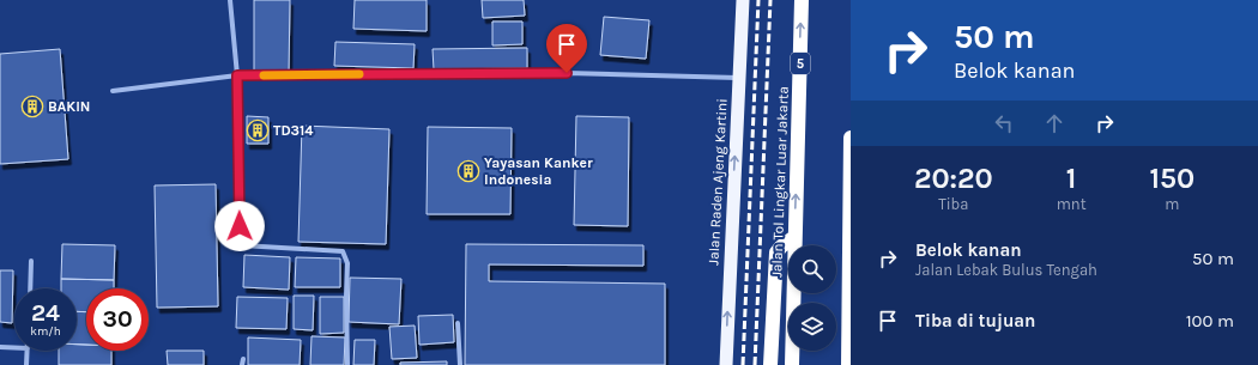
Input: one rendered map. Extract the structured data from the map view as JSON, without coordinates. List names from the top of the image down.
{
  "streets": {
    "highway": ["5", "Jalan Raden Ajeng Kartini", "Jalan Tol Lingkar Luar Jakarta"]
  },
  "places": {
    "building": ["BAKIN", "TD314", "Yayasan Kanker Indonesia"]
  },
  "page": {
    "turn": ["50 m", "Belok kanan"],
    "eta": [
      "20:20",
      "Tiba",
      "1",
      "mnt",
      "150",
      "m"
    ],
    "list": [
      {
        "name": "Belok kanan",
        "note": "Jalan Lebak Bulus Tengah",
        "value": "50 m"
      },
      {
        "name": "Tiba di tujuan",
        "value": "100 m"
      }
    ],
    "speed": "24 km/h",
    "limit": "30"
  }
}
